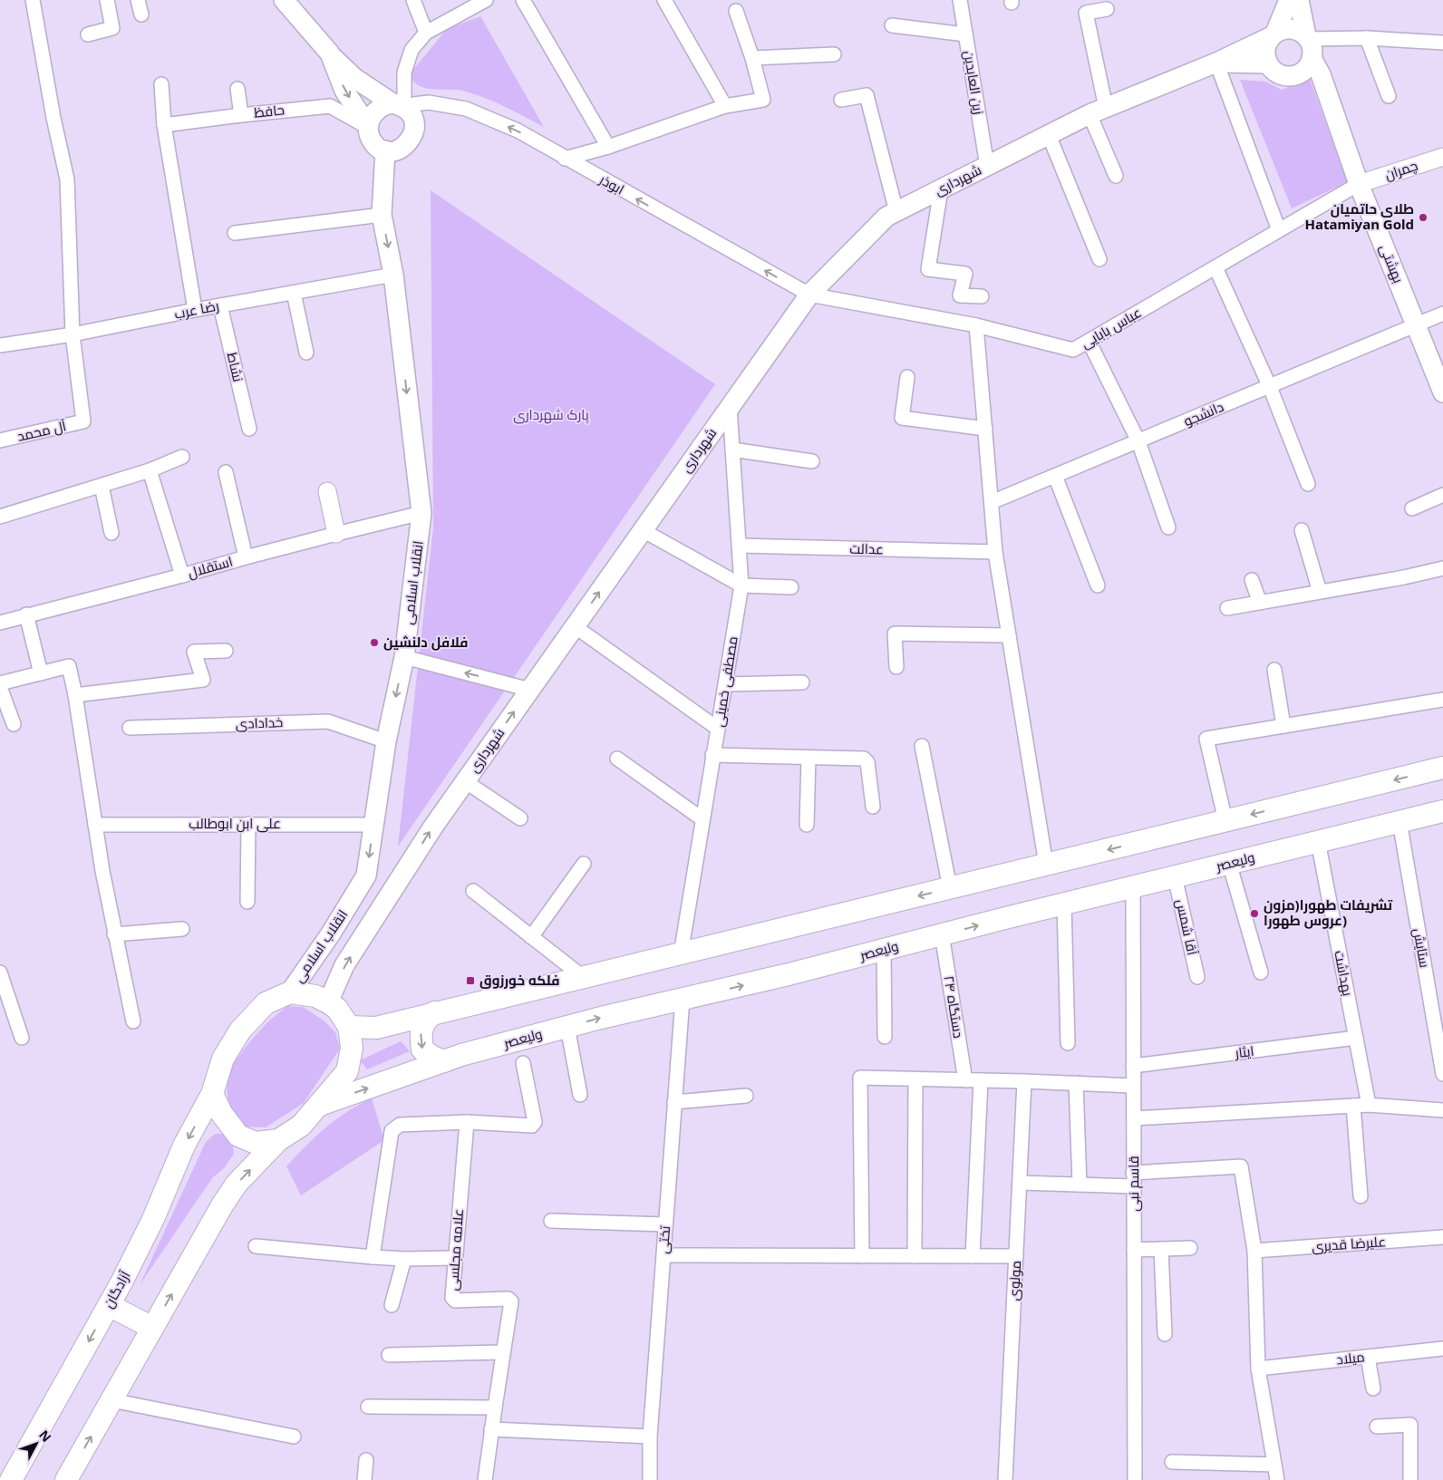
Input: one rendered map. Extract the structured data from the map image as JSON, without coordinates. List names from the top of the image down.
{
  "streets": {
    "main road": [
      "شهرداری",
      "بهشتی",
      "انقلاب اسلامی",
      "ولیعصر",
      "آزادگان"
    ],
    "street": [
      "زین العابدین",
      "حافظ",
      "چمران",
      "ابوذر",
      "رضا عرب",
      "عباس بابایی",
      "نشاط",
      "دانشجو",
      "آل محمد",
      "عدالت",
      "استقلال",
      "مصطفی خمینی",
      "خدادادی",
      "علی ابن ابوطالب",
      "آقا شمس",
      "ستایش",
      "بهداشت",
      "۲۴ دستگاه",
      "ایثار",
      "قاسم نبی",
      "تختی",
      "علیرضا قدیری",
      "علامه مجلسی",
      "مولوی",
      "میلاد"
    ]
  },
  "crossings": [
    ["زین العابدین", "شهرداری"],
    ["حافظ", "ابوذر"],
    ["حافظ", "انقلاب اسلامی"],
    ["چمران", "بهشتی"],
    ["چمران", "عباس بابایی"],
    ["شهرداری", "ابوذر"],
    ["شهرداری", "بهشتی"],
    ["شهرداری", "عباس بابایی"],
    ["شهرداری", "انقلاب اسلامی"],
    ["شهرداری", "مصطفی خمینی"],
    ["شهرداری", "ولیعصر"],
    ["شهرداری", "آزادگان"],
    ["ابوذر", "عباس بابایی"],
    ["ابوذر", "انقلاب اسلامی"],
    ["بهشتی", "عباس بابایی"],
    ["بهشتی", "دانشجو"],
    ["رضا عرب", "نشاط"],
    ["رضا عرب", "آل محمد"],
    ["رضا عرب", "انقلاب اسلامی"],
    ["عدالت", "مصطفی خمینی"],
    ["استقلال", "انقلاب اسلامی"],
    ["انقلاب اسلامی", "خدادادی"],
    ["انقلاب اسلامی", "علی ابن ابوطالب"],
    ["انقلاب اسلامی", "ولیعصر"],
    ["انقلاب اسلامی", "آزادگان"],
    ["ولیعصر", "آقا شمس"],
    ["ولیعصر", "ستایش"],
    ["ولیعصر", "بهداشت"],
    ["ولیعصر", "۲۴ دستگاه"],
    ["ولیعصر", "قاسم نبی"],
    ["ولیعصر", "تختی"],
    ["ولیعصر", "آزادگان"],
    ["بهداشت", "ایثار"],
    ["ایثار", "قاسم نبی"]
  ],
  "one_way": ["شهرداری", "ابوذر", "انقلاب اسلامی"],
  "parks": ["پارک شهرداری"],
  "places": {
    "other": ["طلای حاتمیان Hatamiyan Gold", "فلافل دلنشین", "تشریفات طهورا(مزون عروس طهورا)"],
    "transit": ["فلکه خورزوق"]
  },
  "north": "top right"
}
